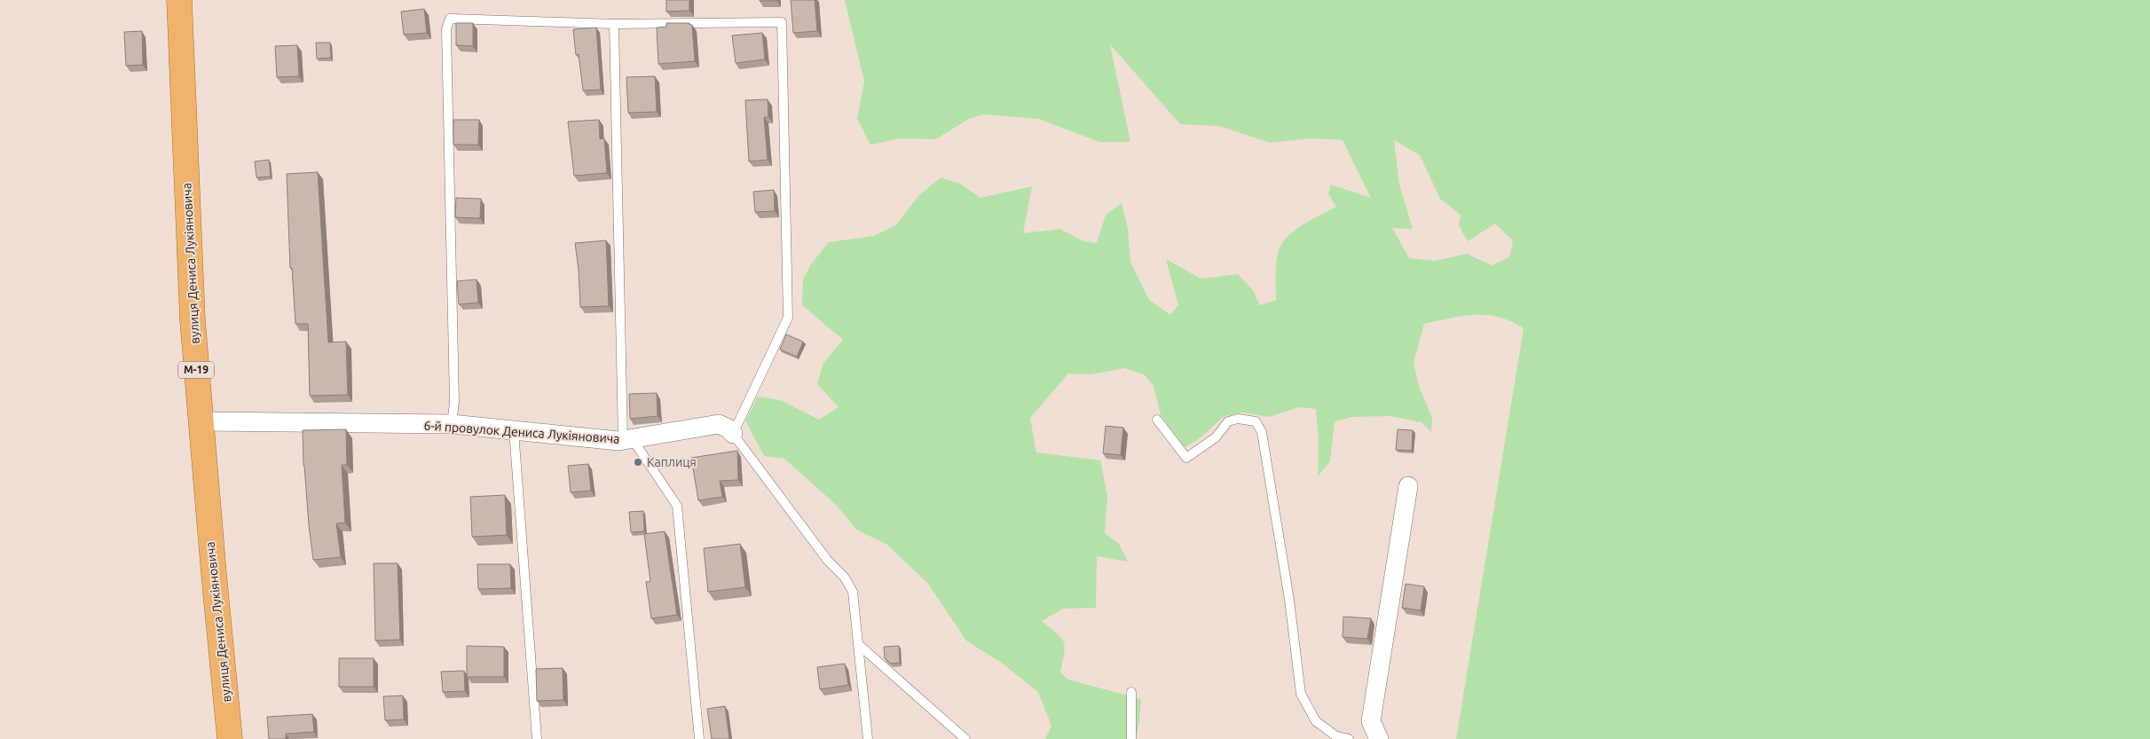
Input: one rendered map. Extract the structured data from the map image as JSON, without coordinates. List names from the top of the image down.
{
  "streets": {
    "highway": ["вулиця Дениса Лукіяновича", "М-19"],
    "street": ["6-й провулок Дениса Лукіяновича"]
  },
  "crossings": [
    ["вулиця Дениса Лукіяновича", "6-й провулок Дениса Лукіяновича"]
  ],
  "places": ["Каплиця"]
}
